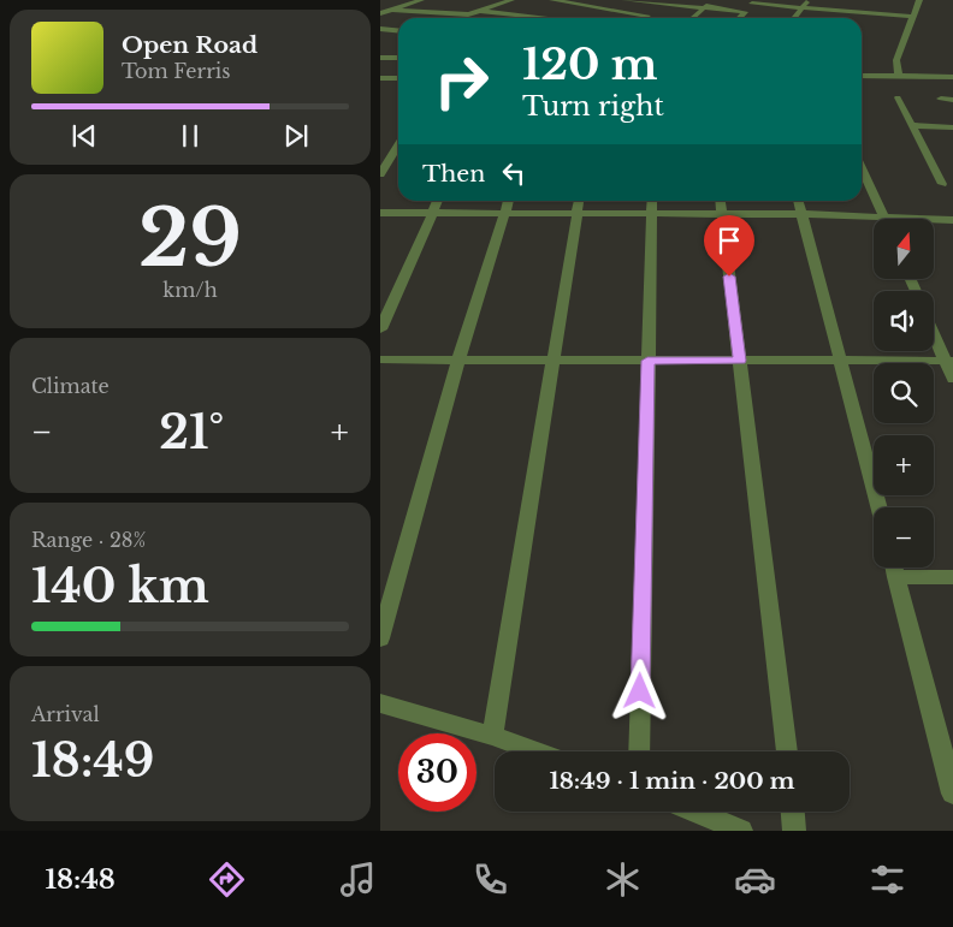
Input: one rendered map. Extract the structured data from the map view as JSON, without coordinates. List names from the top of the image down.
{
  "north": "top",
  "page": {
    "turn": ["120 m", "Turn right"],
    "song": ["Open Road", "Tom Ferris"],
    "then": "Then",
    "tile": [
      ["29", "km/h"],
      "Climate",
      ["Range · 28%", "140 km"],
      ["Arrival", "18:49"]
    ],
    "map_buttons": ["+", "−"],
    "heat": ["−", "21°", "+"],
    "limit": "30",
    "trip": "18:49 · 1 min · 200 m",
    "tabs": "18:48"
  }
}
